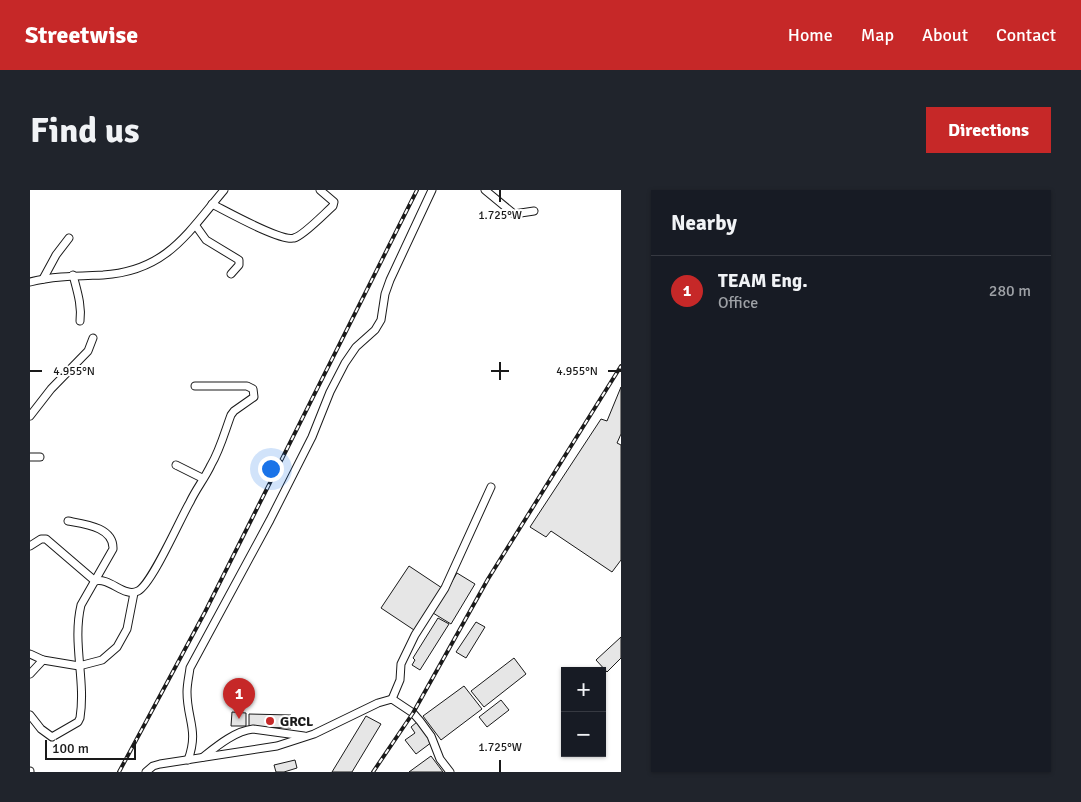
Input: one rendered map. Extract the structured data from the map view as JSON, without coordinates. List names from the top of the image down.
{
  "places": ["GRCL"],
  "scale_bar": "100 m",
  "page": {
    "header": "Streetwise",
    "nav": [
      "Home",
      "Map",
      "About",
      "Contact"
    ],
    "buttons": "Directions",
    "title": "Find us",
    "heading": "Nearby",
    "list": [
      {
        "mark": "1",
        "name": "TEAM Eng.",
        "note": "Office",
        "value": "280 m"
      }
    ],
    "map_buttons": ["+", "−"],
    "pins": "1",
    "scale": "100 m"
  },
  "coordinates": ["1.725°W", "4.955°N"]
}
